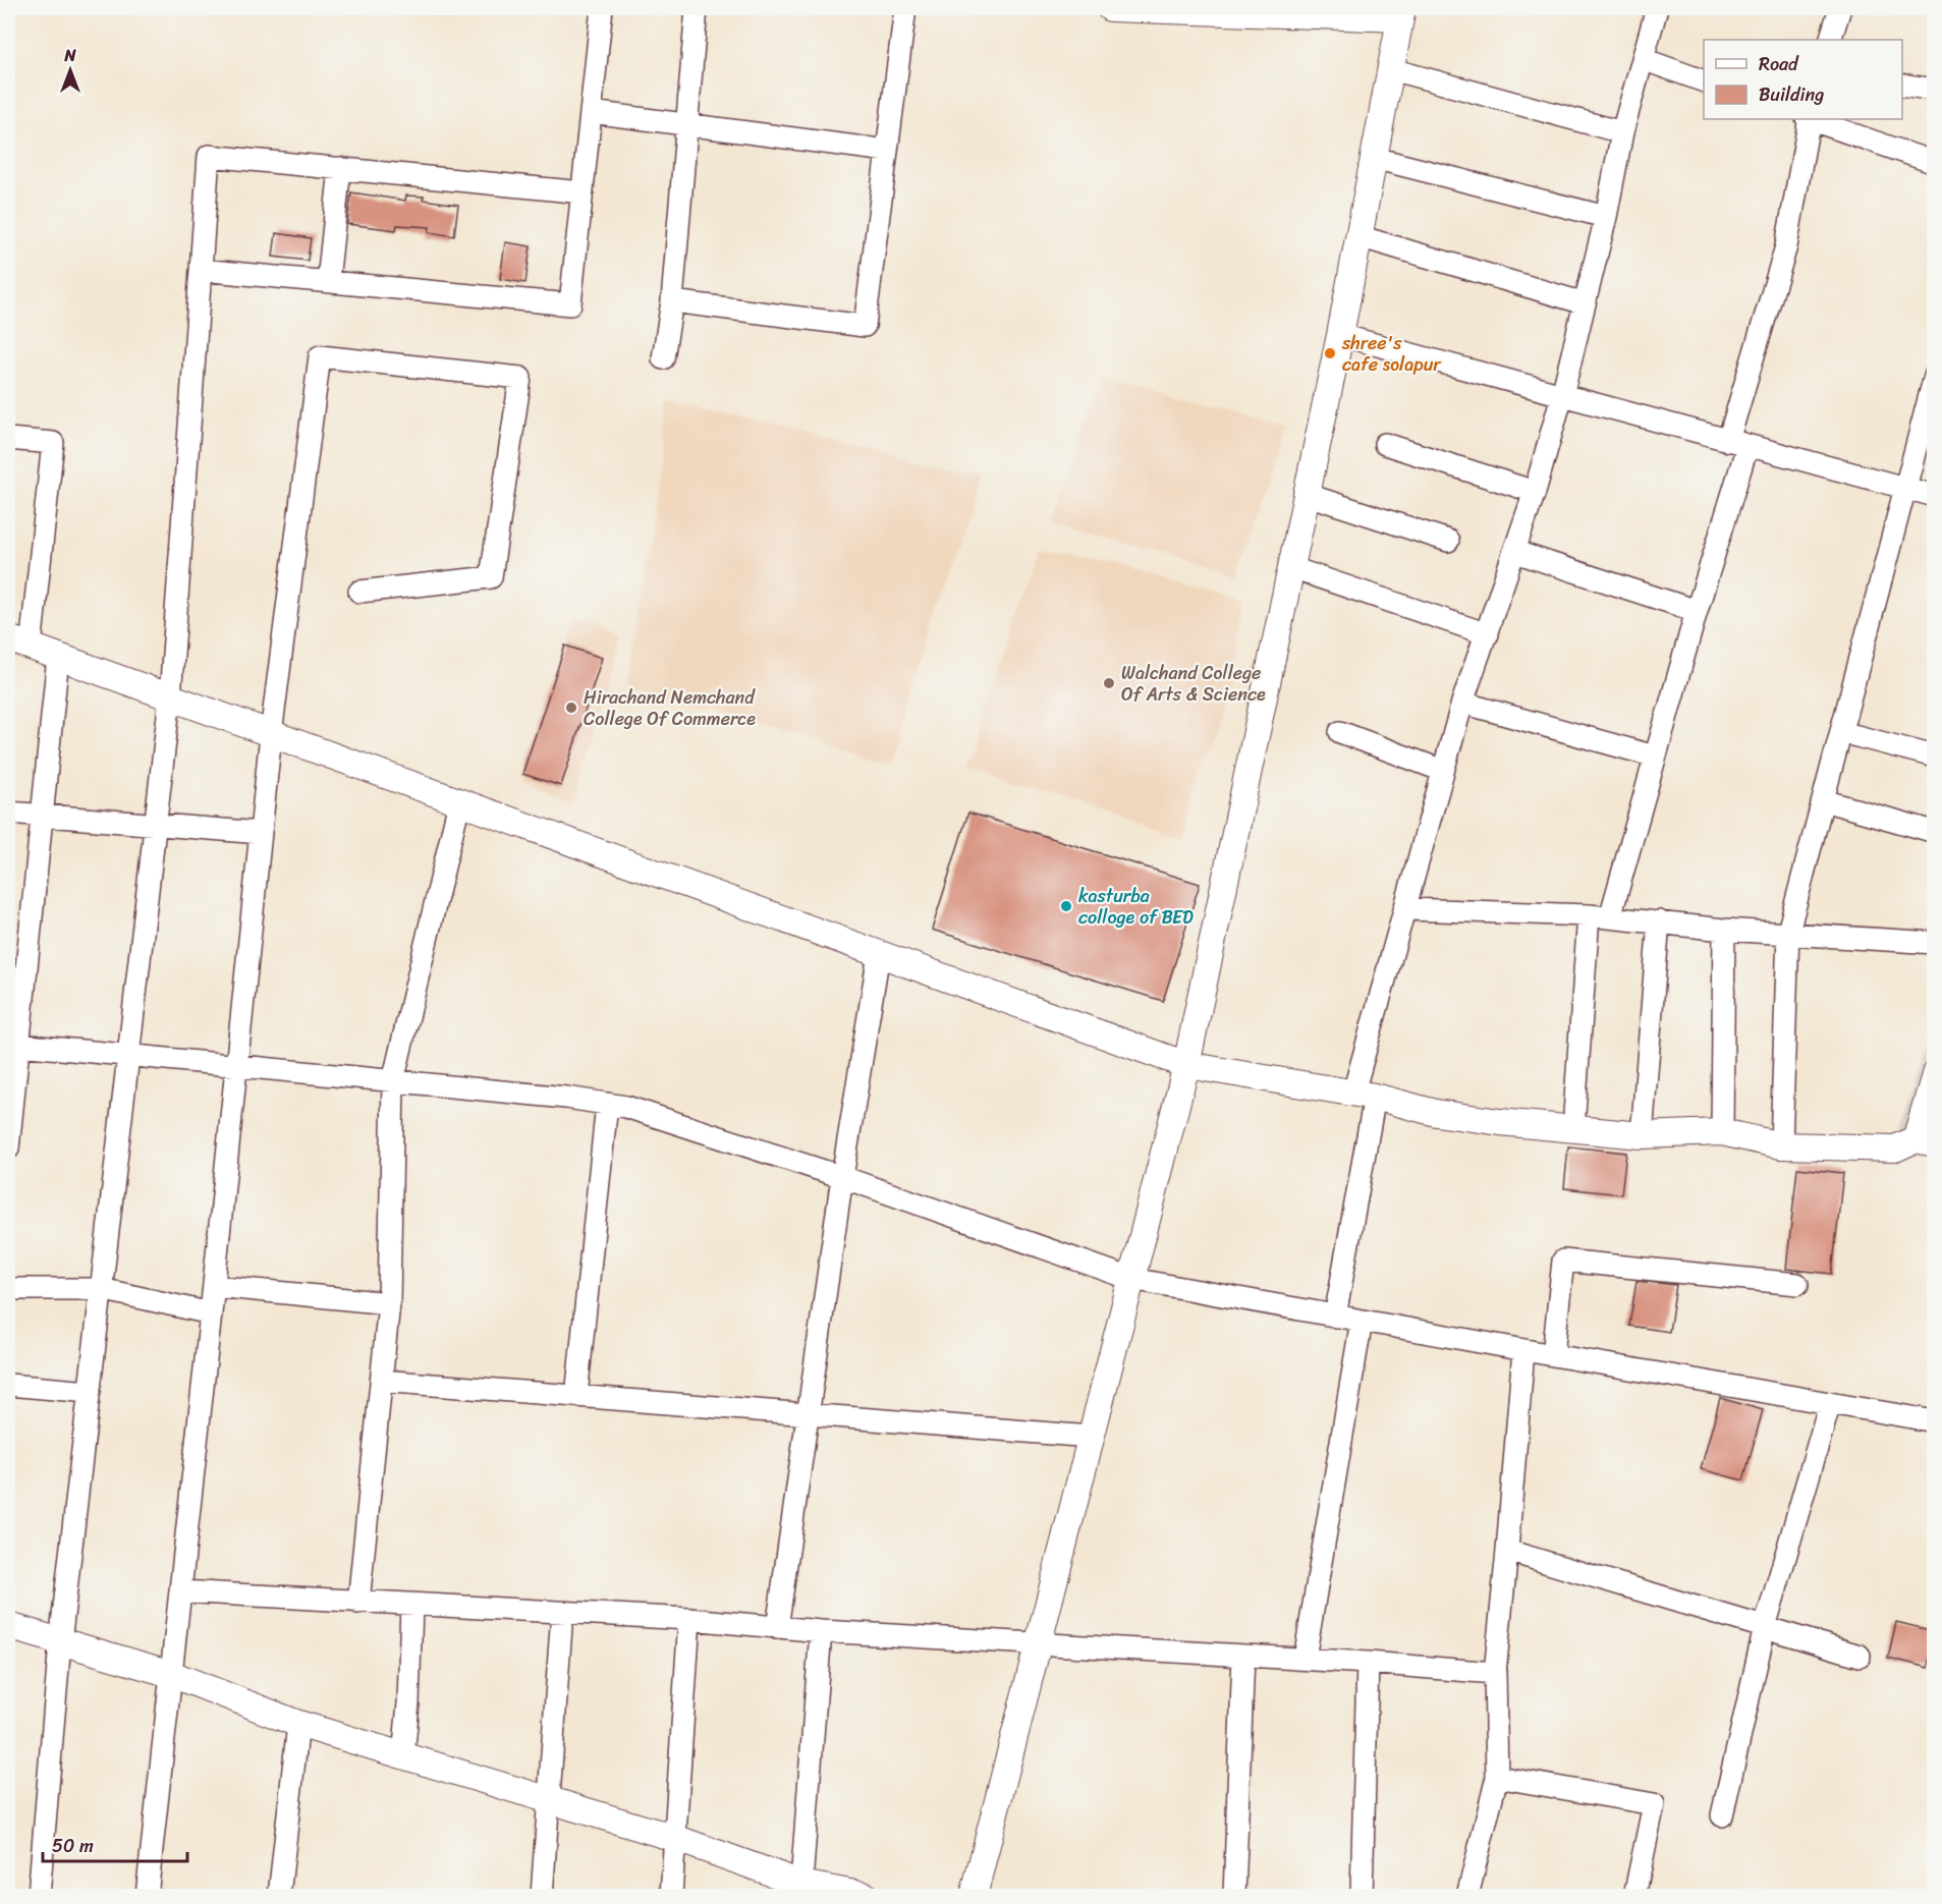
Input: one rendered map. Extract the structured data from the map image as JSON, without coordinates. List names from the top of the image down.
{
  "places": [
    "shree's cafe solapur",
    "Walchand College Of Arts & Science",
    "Hirachand Nemchand College Of Commerce",
    "kasturba colloge of BED"
  ],
  "legend": ["Road", "Building"],
  "scale_bar": "50 m",
  "north": "top"
}
